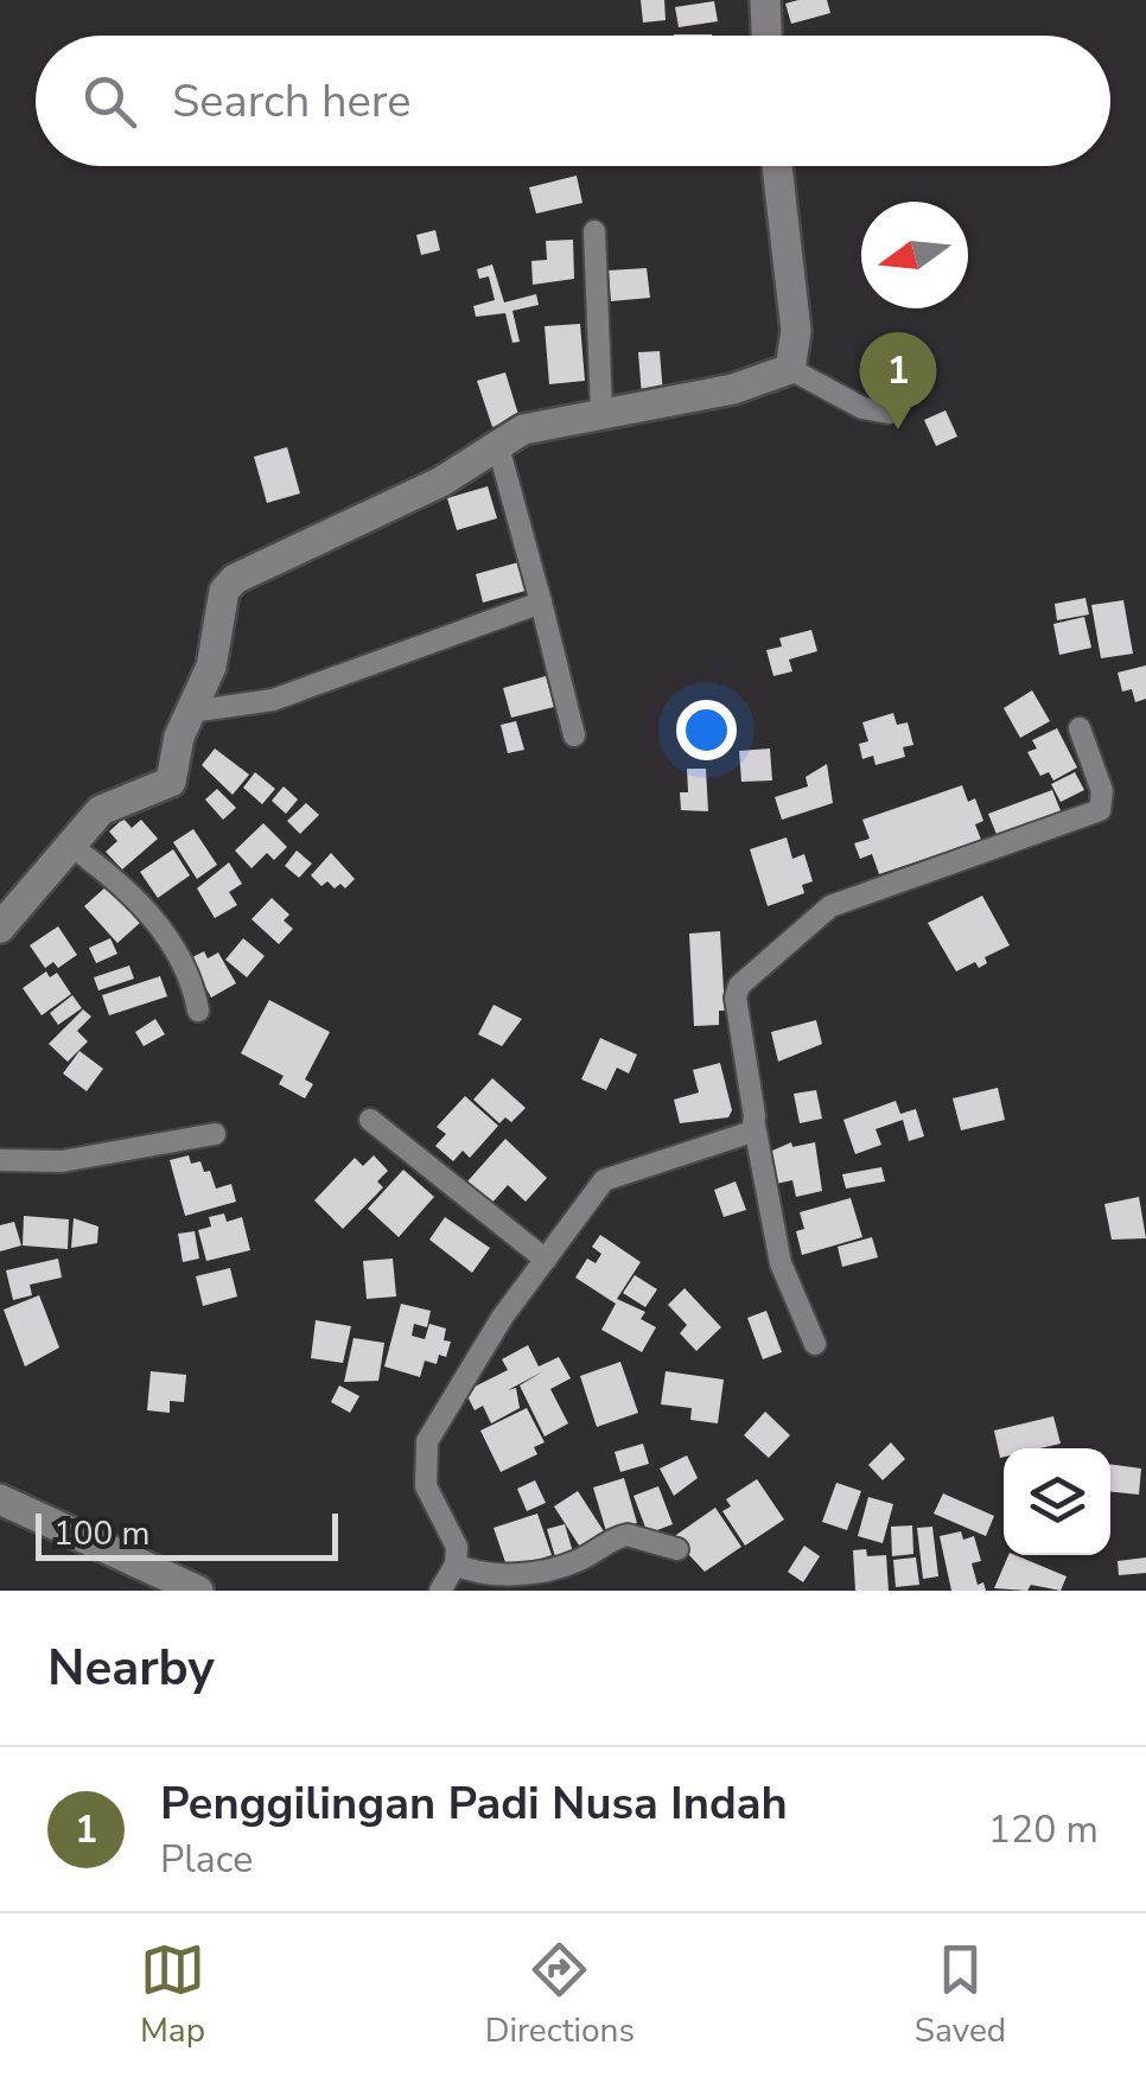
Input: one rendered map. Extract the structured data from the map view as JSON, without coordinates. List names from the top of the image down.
{
  "scale_bar": "100 m",
  "north": "left",
  "page": {
    "search": "Search here",
    "pins": "1",
    "scale": "100 m",
    "heading": "Nearby",
    "list": [
      {
        "mark": "1",
        "name": "Penggilingan Padi Nusa Indah",
        "note": "Place",
        "value": "120 m"
      }
    ],
    "nav": ["Map", "Directions", "Saved"]
  }
}
